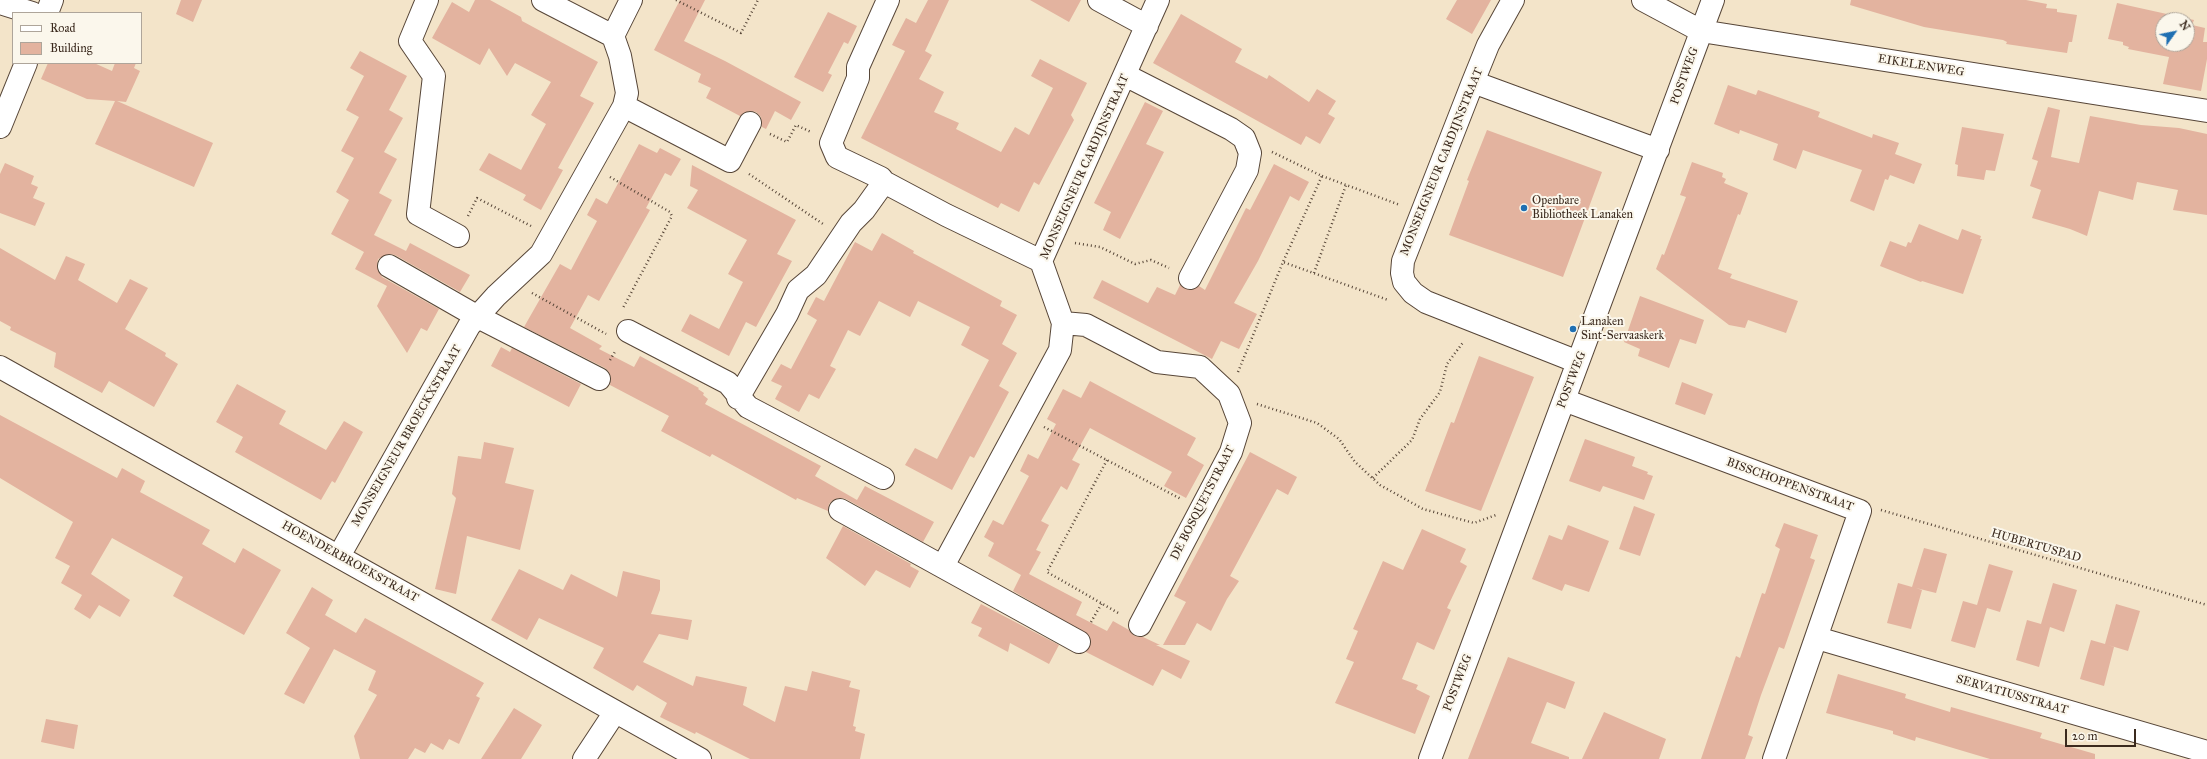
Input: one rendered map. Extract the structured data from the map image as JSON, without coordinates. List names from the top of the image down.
{
  "streets": {
    "street": [
      "EIKELENWEG",
      "POSTWEG",
      "MONSEIGNEUR CARDIJNSTRAAT",
      "MONSEIGNEUR BROECKXSTRAAT",
      "BISSCHOPPENSTRAAT",
      "DE BOSQUETSTRAAT",
      "HOENDERBROEKSTRAAT",
      "SERVATIUSSTRAAT"
    ],
    "path": ["HUBERTUSPAD"]
  },
  "crossings": [
    ["EIKELENWEG", "POSTWEG"],
    ["POSTWEG", "MONSEIGNEUR CARDIJNSTRAAT"],
    ["POSTWEG", "BISSCHOPPENSTRAAT"],
    ["MONSEIGNEUR CARDIJNSTRAAT", "DE BOSQUETSTRAAT"],
    ["MONSEIGNEUR BROECKXSTRAAT", "HOENDERBROEKSTRAAT"],
    ["BISSCHOPPENSTRAAT", "HUBERTUSPAD"],
    ["BISSCHOPPENSTRAAT", "SERVATIUSSTRAAT"]
  ],
  "places": ["Openbare Bibliotheek Lanaken", "Lanaken Sint-Servaaskerk"],
  "legend": ["Road", "Building"],
  "scale_bar": "20 m",
  "north": "top right"
}
